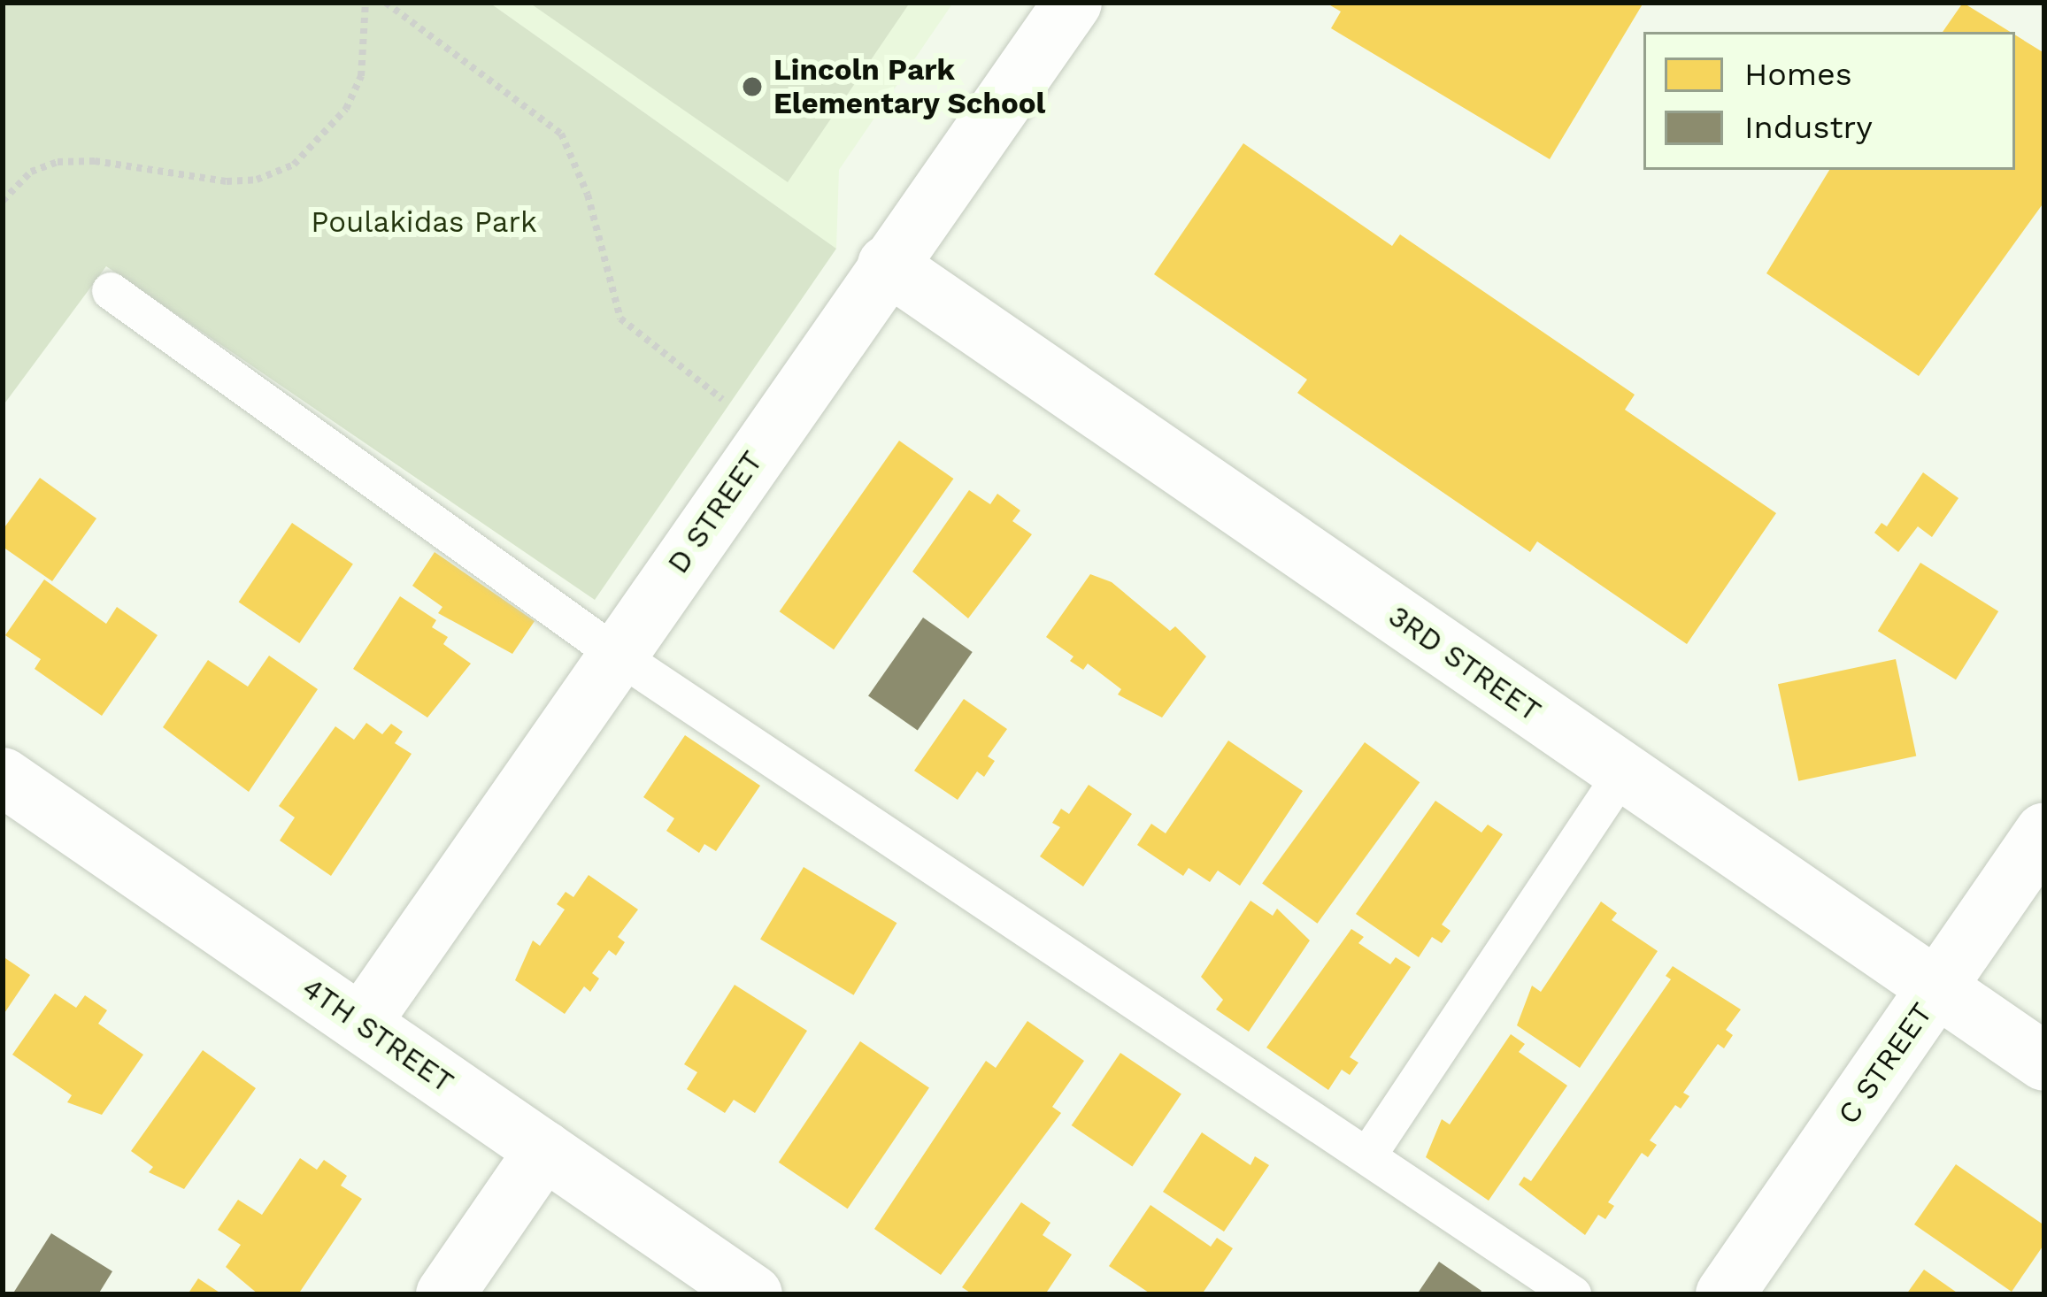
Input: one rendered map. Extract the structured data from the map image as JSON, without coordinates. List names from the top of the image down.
{
  "streets": {
    "street": [
      "D STREET",
      "3RD STREET",
      "4TH STREET",
      "C STREET"
    ]
  },
  "crossings": [
    ["D STREET", "3RD STREET"],
    ["D STREET", "4TH STREET"],
    ["3RD STREET", "C STREET"]
  ],
  "parks": ["Poulakidas Park"],
  "places": ["Lincoln Park Elementary School"],
  "legend": ["Homes", "Industry"]
}
